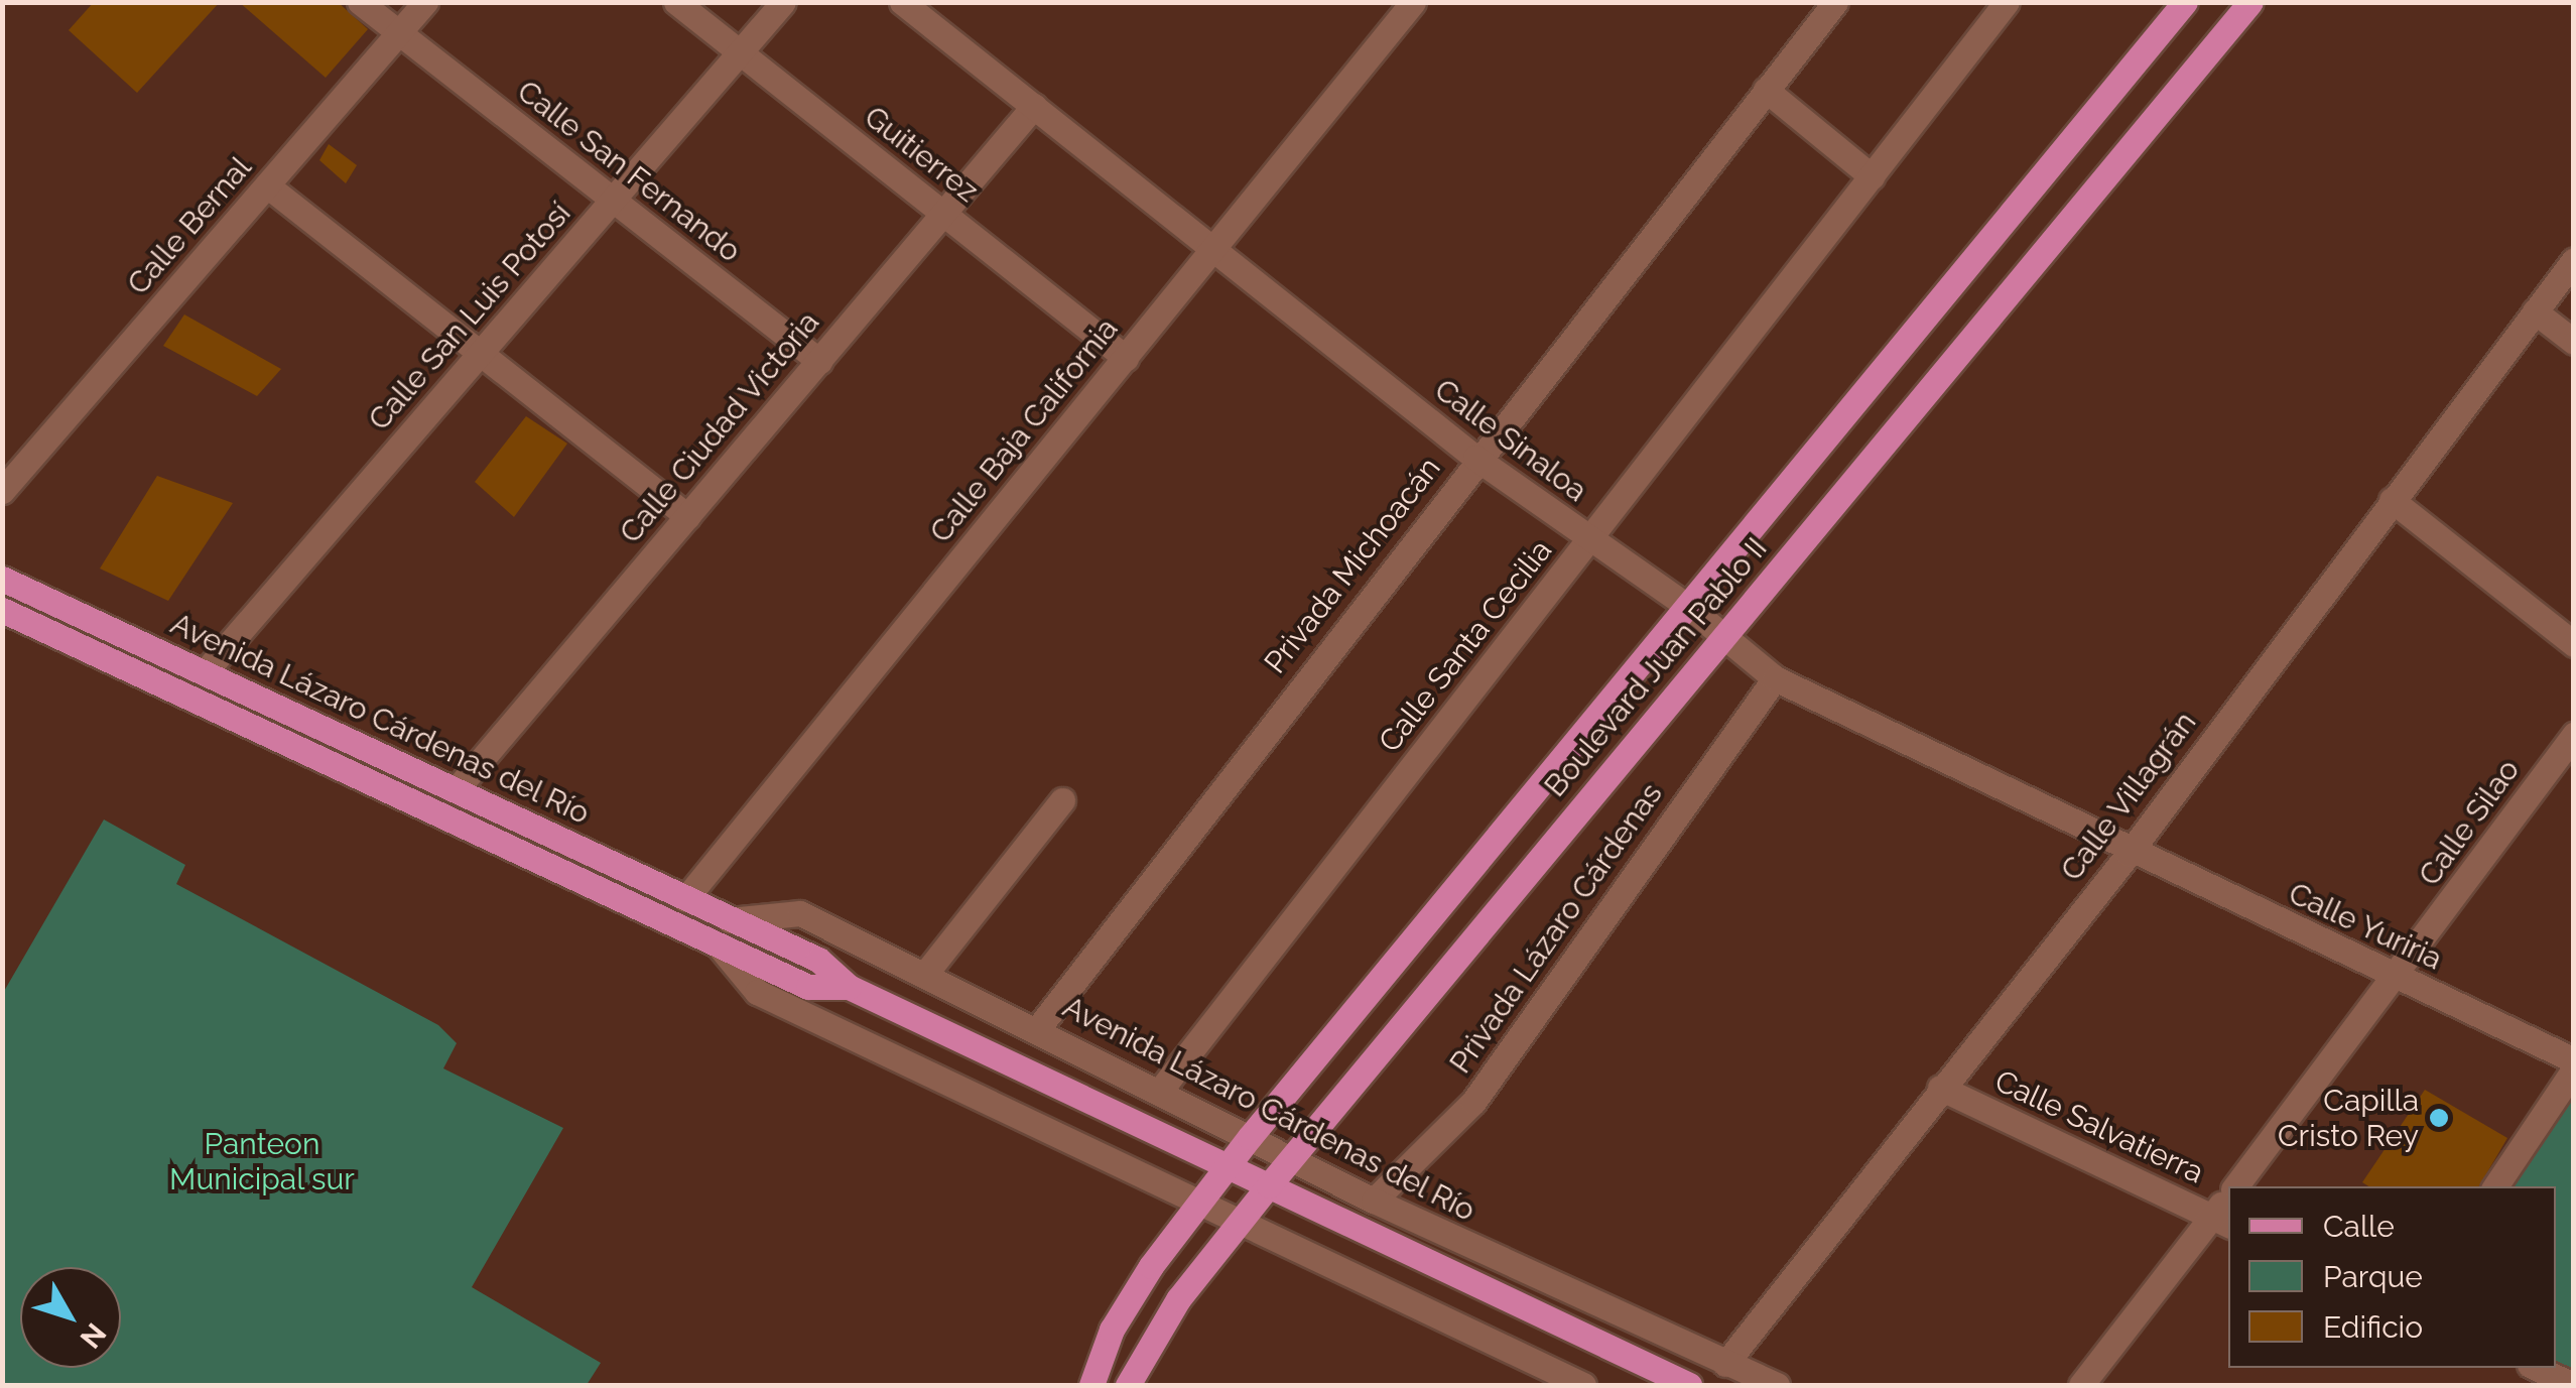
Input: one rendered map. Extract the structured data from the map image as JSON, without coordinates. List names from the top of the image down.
{
  "streets": {
    "main road": ["Boulevard Juan Pablo II", "Avenida Lázaro Cárdenas del Río"],
    "street": [
      "Guitierrez",
      "Calle San Fernando",
      "Calle Bernal",
      "Calle San Luis Potosí",
      "Calle Ciudad Victoria",
      "Calle Baja California",
      "Calle Sinaloa",
      "Privada Michoacán",
      "Calle Santa Cecilia",
      "Calle Villagrán",
      "Calle Silao",
      "Calle Yuriria",
      "Privada Lázaro Cárdenas",
      "Calle Salvatierra"
    ]
  },
  "crossings": [
    ["Guitierrez", "Calle San Luis Potosí"],
    ["Guitierrez", "Calle Ciudad Victoria"],
    ["Guitierrez", "Calle Baja California"],
    ["Calle San Fernando", "Calle Bernal"],
    ["Calle San Fernando", "Calle San Luis Potosí"],
    ["Calle San Fernando", "Calle Ciudad Victoria"],
    ["Calle San Luis Potosí", "Avenida Lázaro Cárdenas del Río"],
    ["Calle Ciudad Victoria", "Calle Sinaloa"],
    ["Calle Ciudad Victoria", "Avenida Lázaro Cárdenas del Río"],
    ["Calle Baja California", "Calle Sinaloa"],
    ["Calle Baja California", "Avenida Lázaro Cárdenas del Río"],
    ["Calle Sinaloa", "Privada Michoacán"],
    ["Calle Sinaloa", "Calle Santa Cecilia"],
    ["Calle Sinaloa", "Boulevard Juan Pablo II"],
    ["Calle Sinaloa", "Calle Villagrán"],
    ["Calle Sinaloa", "Calle Yuriria"],
    ["Calle Sinaloa", "Privada Lázaro Cárdenas"],
    ["Privada Michoacán", "Avenida Lázaro Cárdenas del Río"],
    ["Calle Santa Cecilia", "Avenida Lázaro Cárdenas del Río"],
    ["Boulevard Juan Pablo II", "Avenida Lázaro Cárdenas del Río"],
    ["Avenida Lázaro Cárdenas del Río", "Calle Villagrán"],
    ["Avenida Lázaro Cárdenas del Río", "Privada Lázaro Cárdenas"],
    ["Calle Villagrán", "Calle Yuriria"],
    ["Calle Villagrán", "Calle Salvatierra"],
    ["Calle Silao", "Calle Yuriria"],
    ["Calle Silao", "Calle Salvatierra"]
  ],
  "parks": ["Panteon Municipal sur"],
  "places": ["Capilla Cristo Rey"],
  "legend": ["Calle", "Parque", "Edificio"],
  "north": "bottom right"
}
